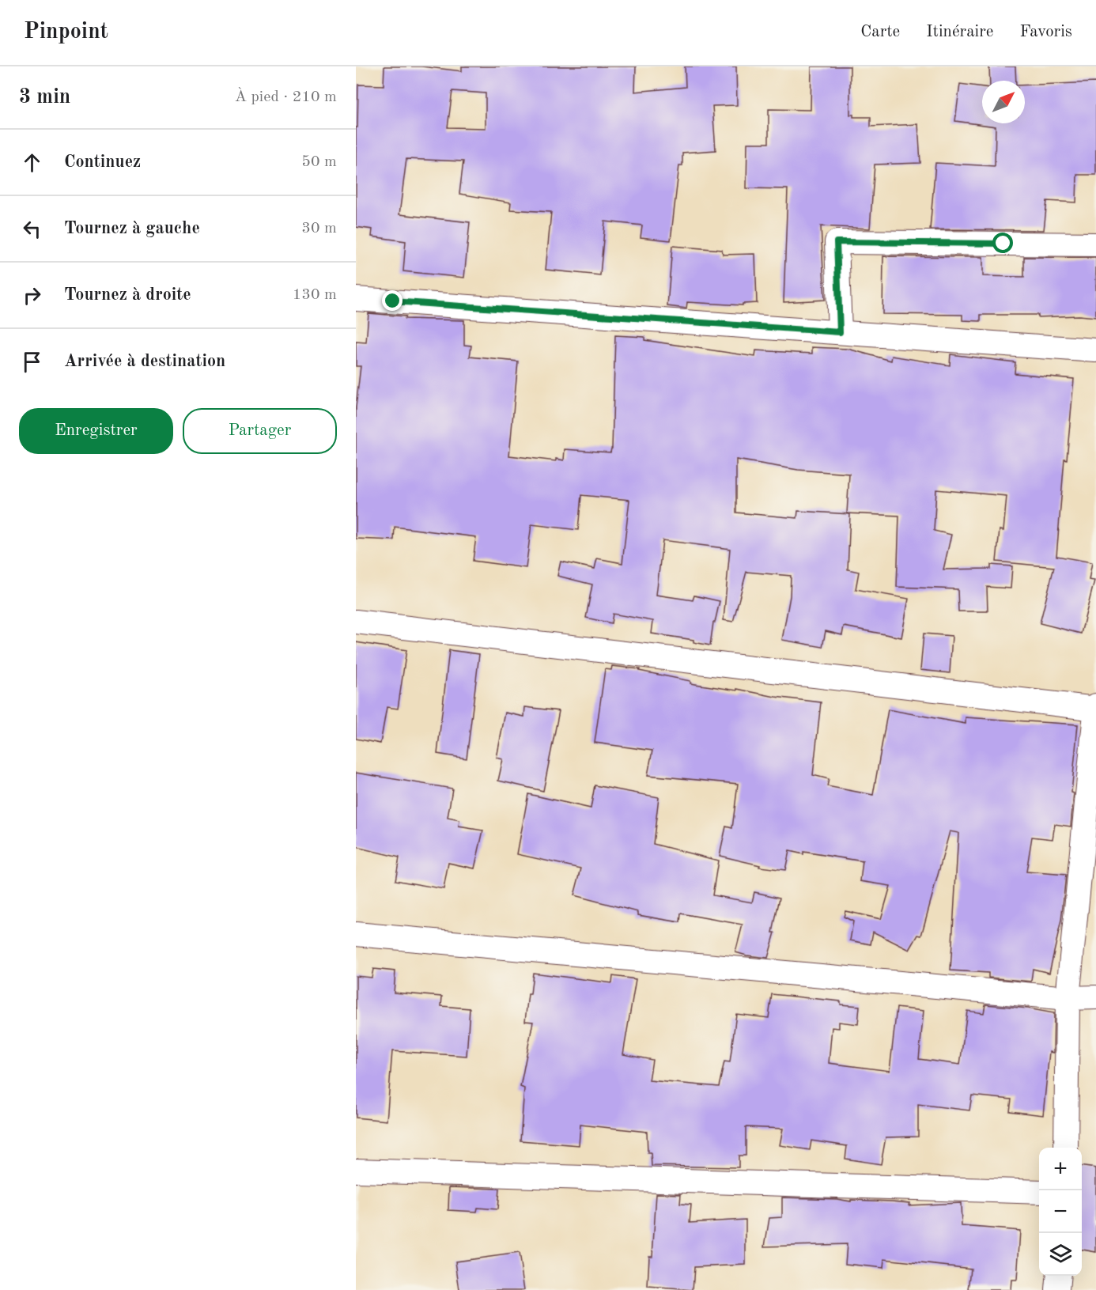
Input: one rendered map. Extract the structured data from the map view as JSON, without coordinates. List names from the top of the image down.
{
  "north": "top right",
  "page": {
    "header": "Pinpoint",
    "nav": ["Carte", "Itinéraire", "Favoris"],
    "heading": ["3 min", "À pied · 210 m"],
    "list": [
      ["Continuez", "50 m"],
      ["Tournez à gauche", "30 m"],
      ["Tournez à droite", "130 m"],
      "Arrivée à destination"
    ],
    "buttons": ["Enregistrer", "Partager"],
    "map_buttons": ["+", "−"]
  }
}
